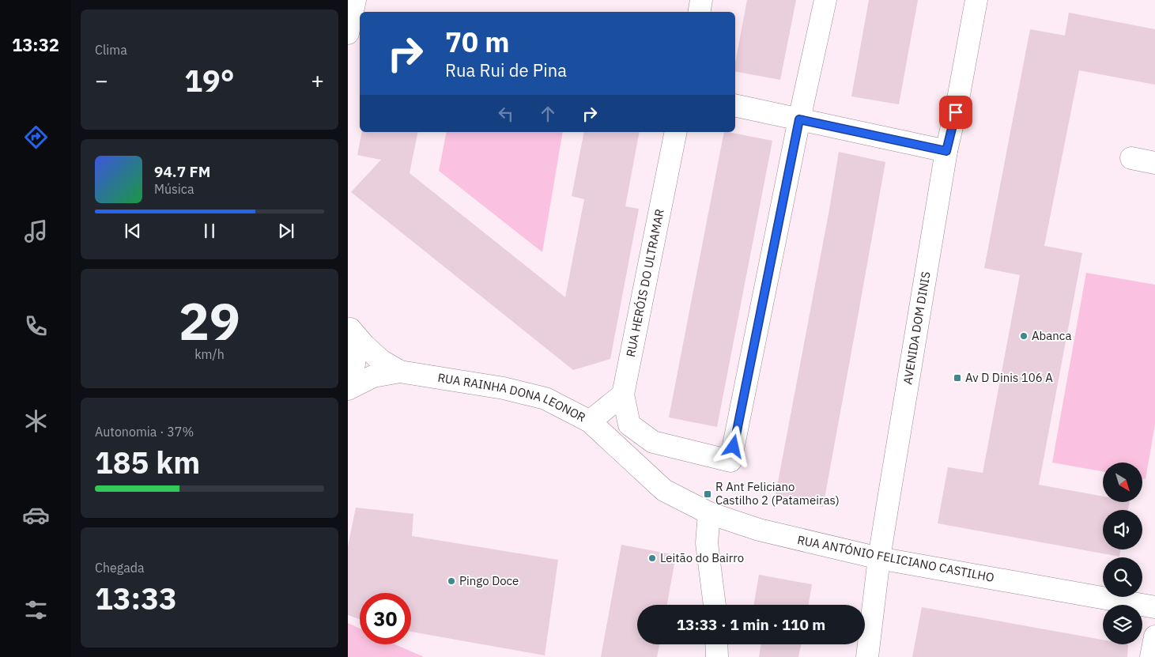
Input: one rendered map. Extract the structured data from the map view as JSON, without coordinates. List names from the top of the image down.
{
  "streets": {
    "street": [
      "RUA HERÓIS DO ULTRAMAR",
      "AVENIDA DOM DINIS",
      "RUA RAINHA DONA LEONOR",
      "RUA ANTÓNIO FELICIANO CASTILHO"
    ]
  },
  "crossings": [
    ["AVENIDA DOM DINIS", "RUA ANTÓNIO FELICIANO CASTILHO"],
    ["RUA RAINHA DONA LEONOR", "RUA ANTÓNIO FELICIANO CASTILHO"]
  ],
  "places": {
    "other": ["Abanca", "Leitão do Bairro", "Pingo Doce"],
    "transit": ["Av D Dinis 106 A", "R Ant Feliciano Castilho 2 (Patameiras)"]
  },
  "north": "bottom right",
  "page": {
    "tabs": "13:32",
    "tile": [
      "Clima",
      ["29", "km/h"],
      ["Autonomia · 37%", "185 km"],
      ["Chegada", "13:33"]
    ],
    "turn": ["70 m", "Rua Rui de Pina"],
    "heat": ["−", "19°", "+"],
    "song": ["94.7 FM", "Música"],
    "limit": "30",
    "trip": "13:33 · 1 min · 110 m"
  }
}
